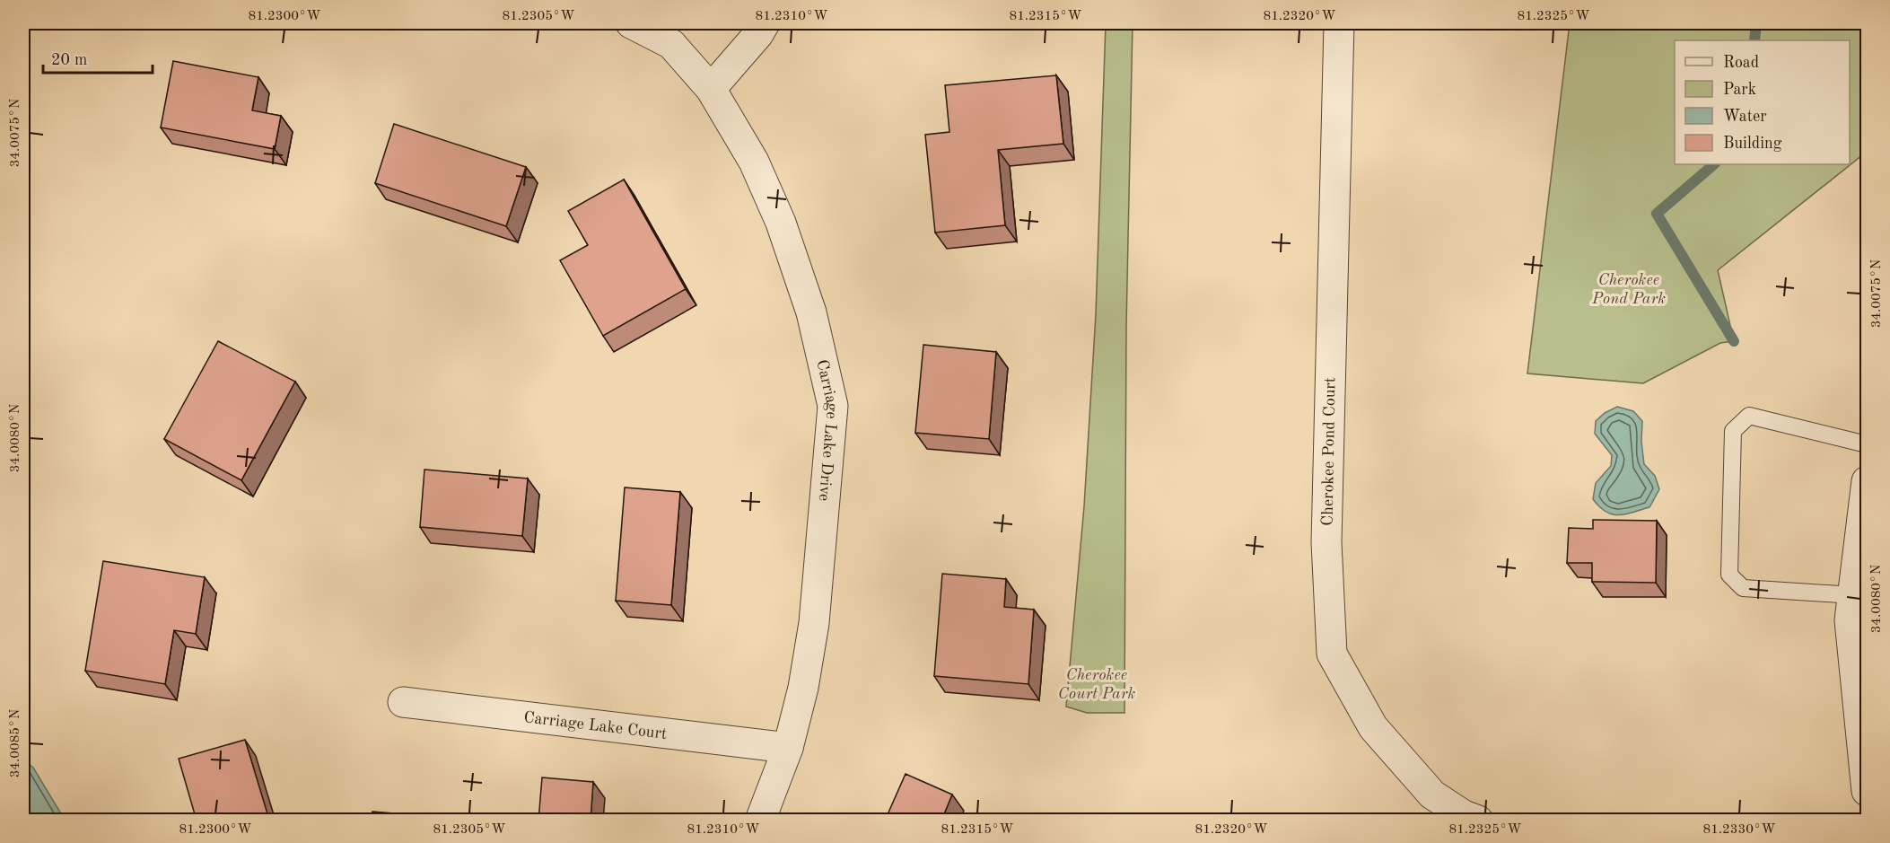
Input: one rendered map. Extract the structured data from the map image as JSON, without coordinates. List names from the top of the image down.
{
  "streets": {
    "street": ["Carriage Lake Drive", "Cherokee Pond Court", "Carriage Lake Court"]
  },
  "crossings": [
    ["Carriage Lake Drive", "Carriage Lake Court"]
  ],
  "parks": ["Cherokee Pond Park", "Cherokee Court Park"],
  "legend": [
    "Road",
    "Park",
    "Water",
    "Building"
  ],
  "scale_bar": "20 m",
  "coordinates": [
    "81.2300°W",
    "81.2305°W",
    "81.2310°W",
    "81.2315°W",
    "81.2320°W",
    "81.2325°W",
    "34.0075°N",
    "34.0080°N",
    "34.0085°N",
    "81.2330°W"
  ]
}
